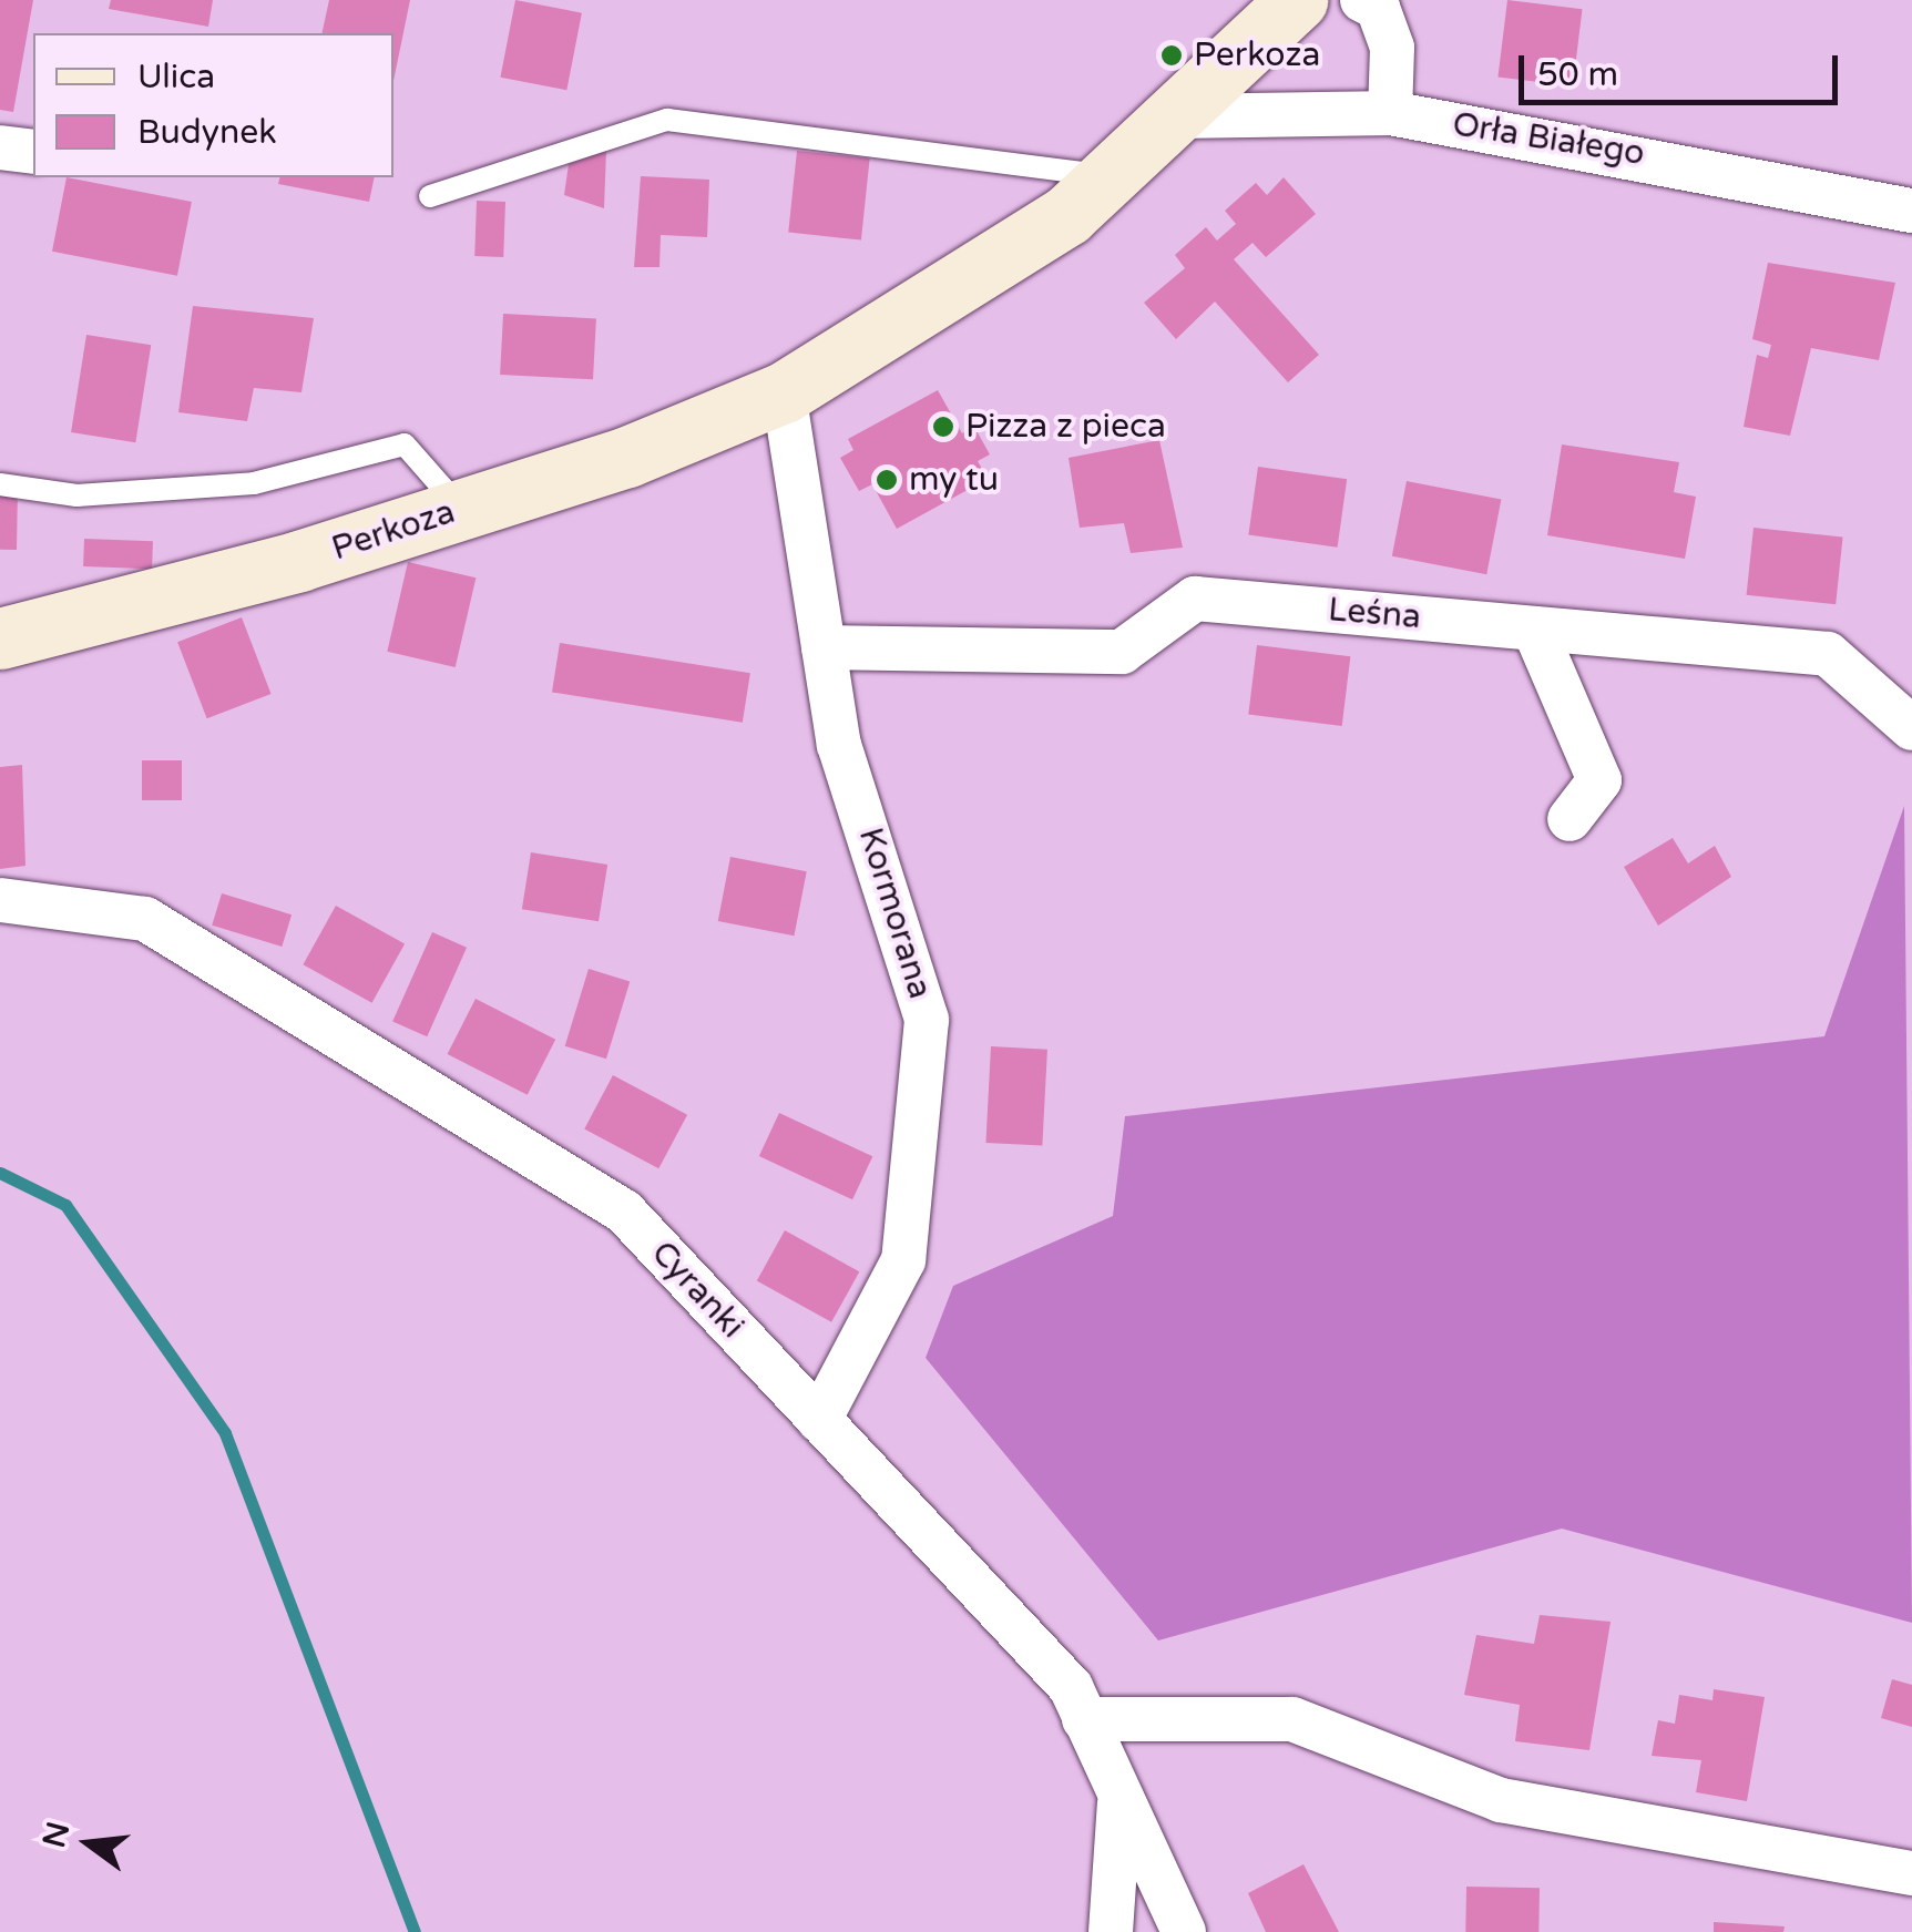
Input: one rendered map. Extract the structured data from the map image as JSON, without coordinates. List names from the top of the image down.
{
  "streets": {
    "street": [
      "Orła Białego",
      "Perkoza",
      "Leśna",
      "Kormorana",
      "Cyranki"
    ]
  },
  "crossings": [
    ["Orła Białego", "Perkoza"],
    ["Perkoza", "Kormorana"],
    ["Leśna", "Kormorana"],
    ["Kormorana", "Cyranki"]
  ],
  "places": ["Perkoza", "Pizza z pieca", "my tu"],
  "legend": ["Ulica", "Budynek"],
  "scale_bar": "50 m",
  "north": "left"
}
